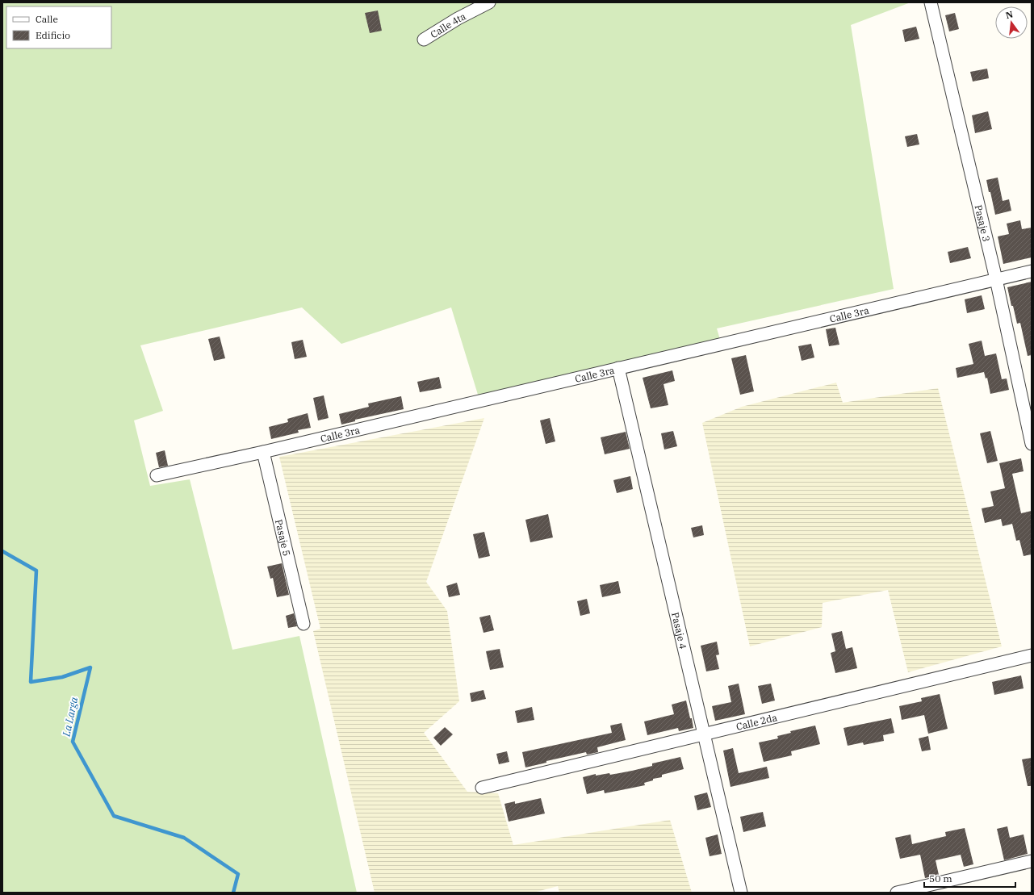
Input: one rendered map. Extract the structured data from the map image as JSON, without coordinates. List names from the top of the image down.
{
  "streets": {
    "street": [
      "Calle 4ta",
      "Pasaje 3",
      "Calle 3ra",
      "Pasaje 5",
      "Pasaje 4",
      "Calle 2da"
    ]
  },
  "crossings": [
    ["Pasaje 3", "Calle 3ra"],
    ["Calle 3ra", "Pasaje 5"],
    ["Calle 3ra", "Pasaje 4"],
    ["Pasaje 4", "Calle 2da"]
  ],
  "water": ["La Larga"],
  "legend": ["Calle", "Edificio"],
  "scale_bar": "50 m",
  "north": "top"
}
